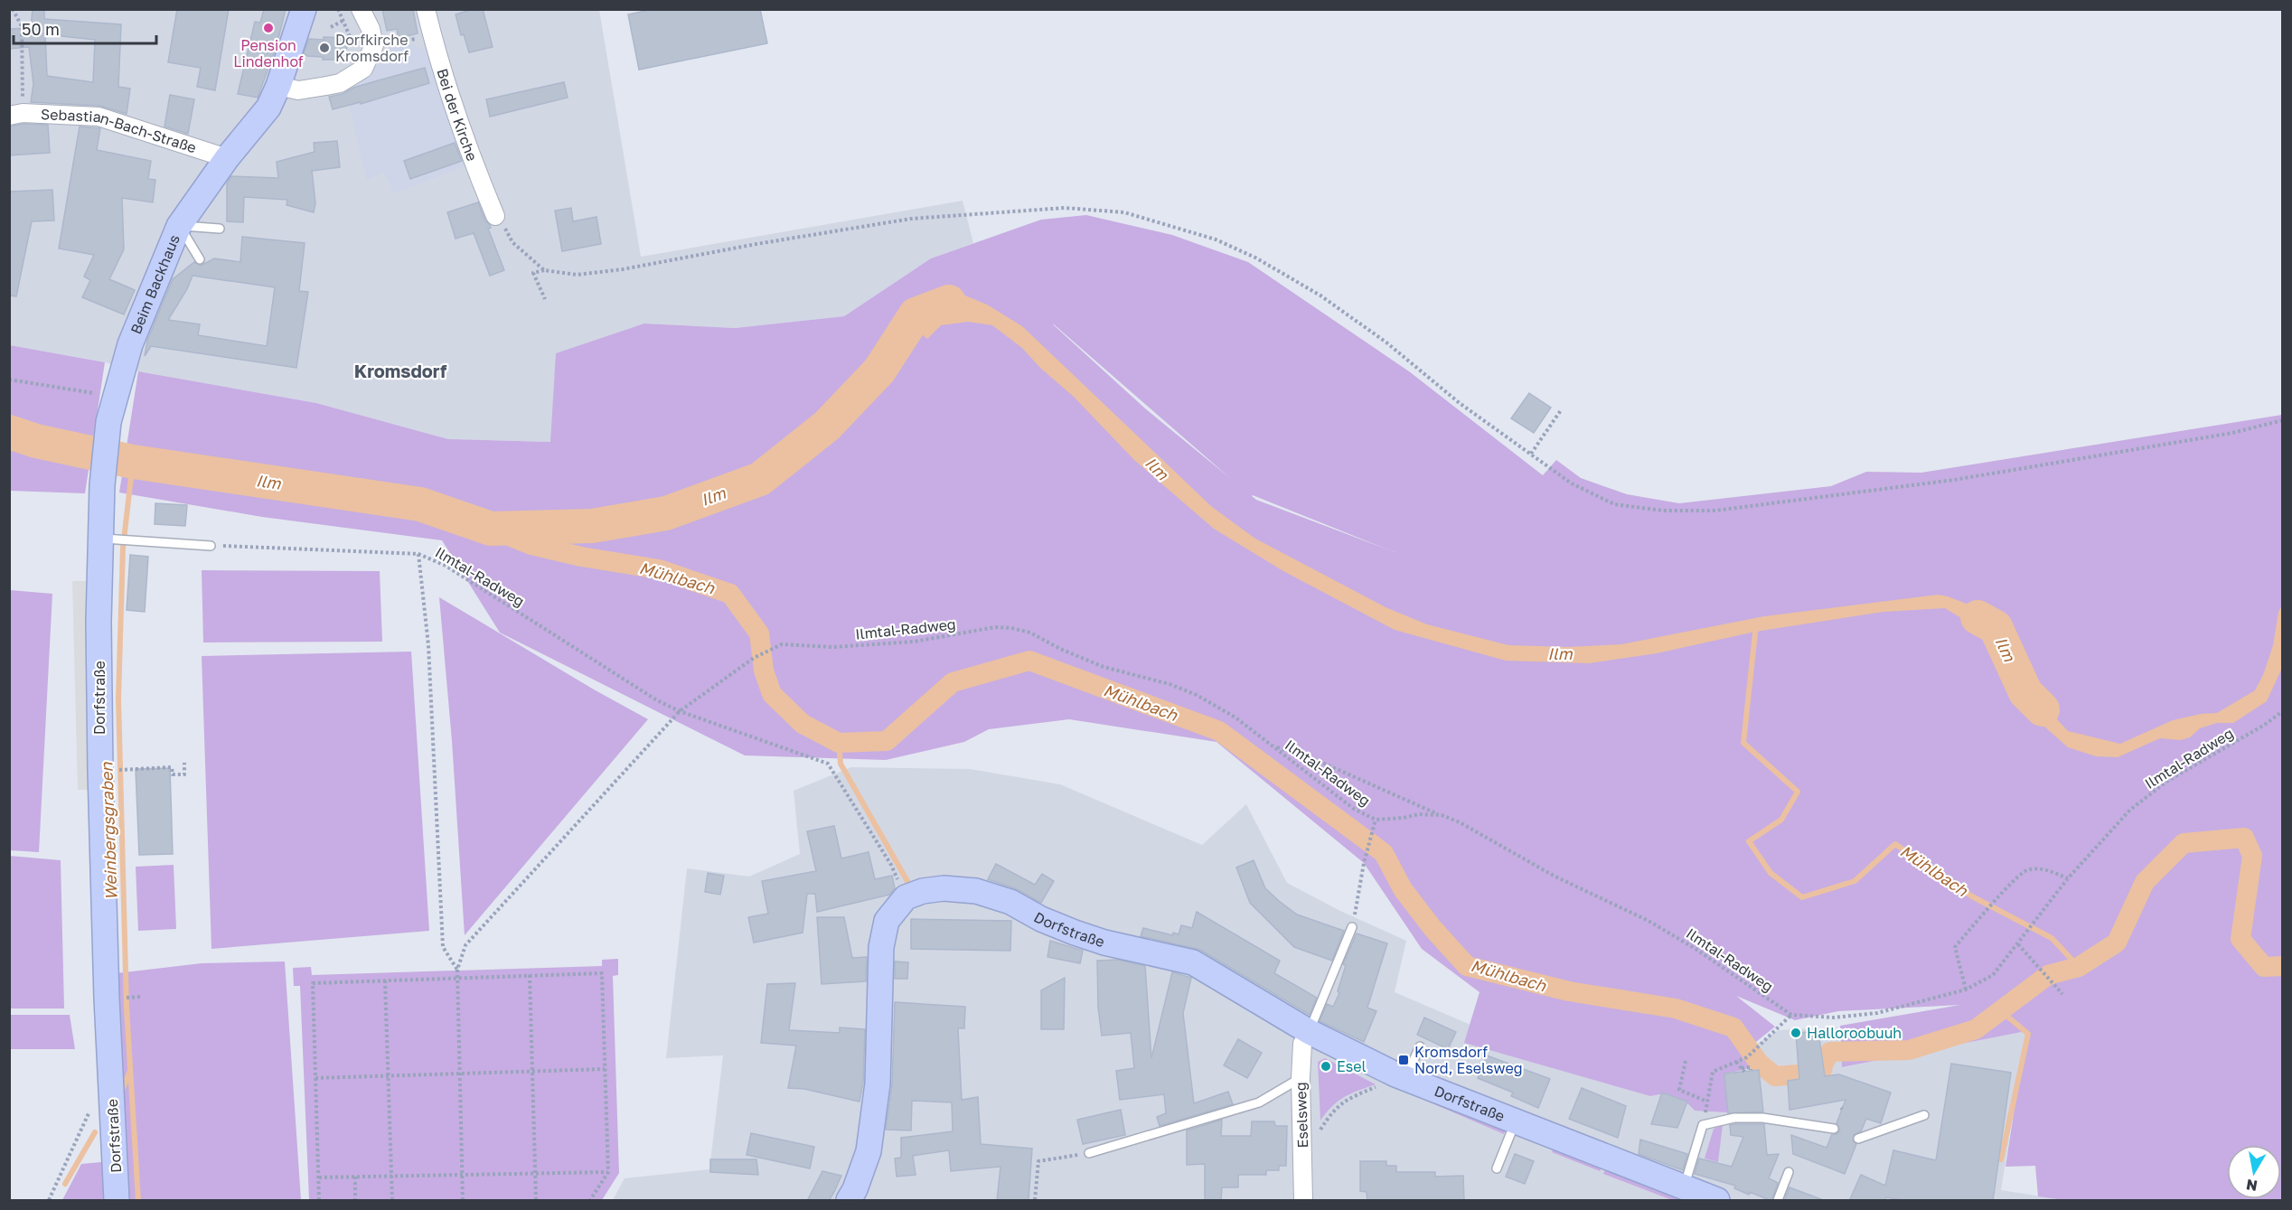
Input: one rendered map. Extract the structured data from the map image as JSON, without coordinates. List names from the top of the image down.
{
  "streets": {
    "street": [
      "Bei der Kirche",
      "Sebastian-Bach-Straße",
      "Beim Backhaus",
      "Dorfstraße",
      "Eselsweg"
    ],
    "path": ["Ilmtal-Radweg"]
  },
  "crossings": [
    ["Sebastian-Bach-Straße", "Beim Backhaus"],
    ["Beim Backhaus", "Dorfstraße"],
    ["Ilmtal-Radweg", "Dorfstraße"],
    ["Dorfstraße", "Eselsweg"]
  ],
  "districts": ["Kromsdorf"],
  "water": ["Ilm", "Mühlbach", "Weinbergsgraben"],
  "places": {
    "other": [
      "Pension Lindenhof",
      "Dorfkirche Kromsdorf",
      "Halloroobuuh",
      "Esel"
    ],
    "transit": ["Kromsdorf Nord, Eselsweg"]
  },
  "scale_bar": "50 m",
  "north": "bottom"
}
